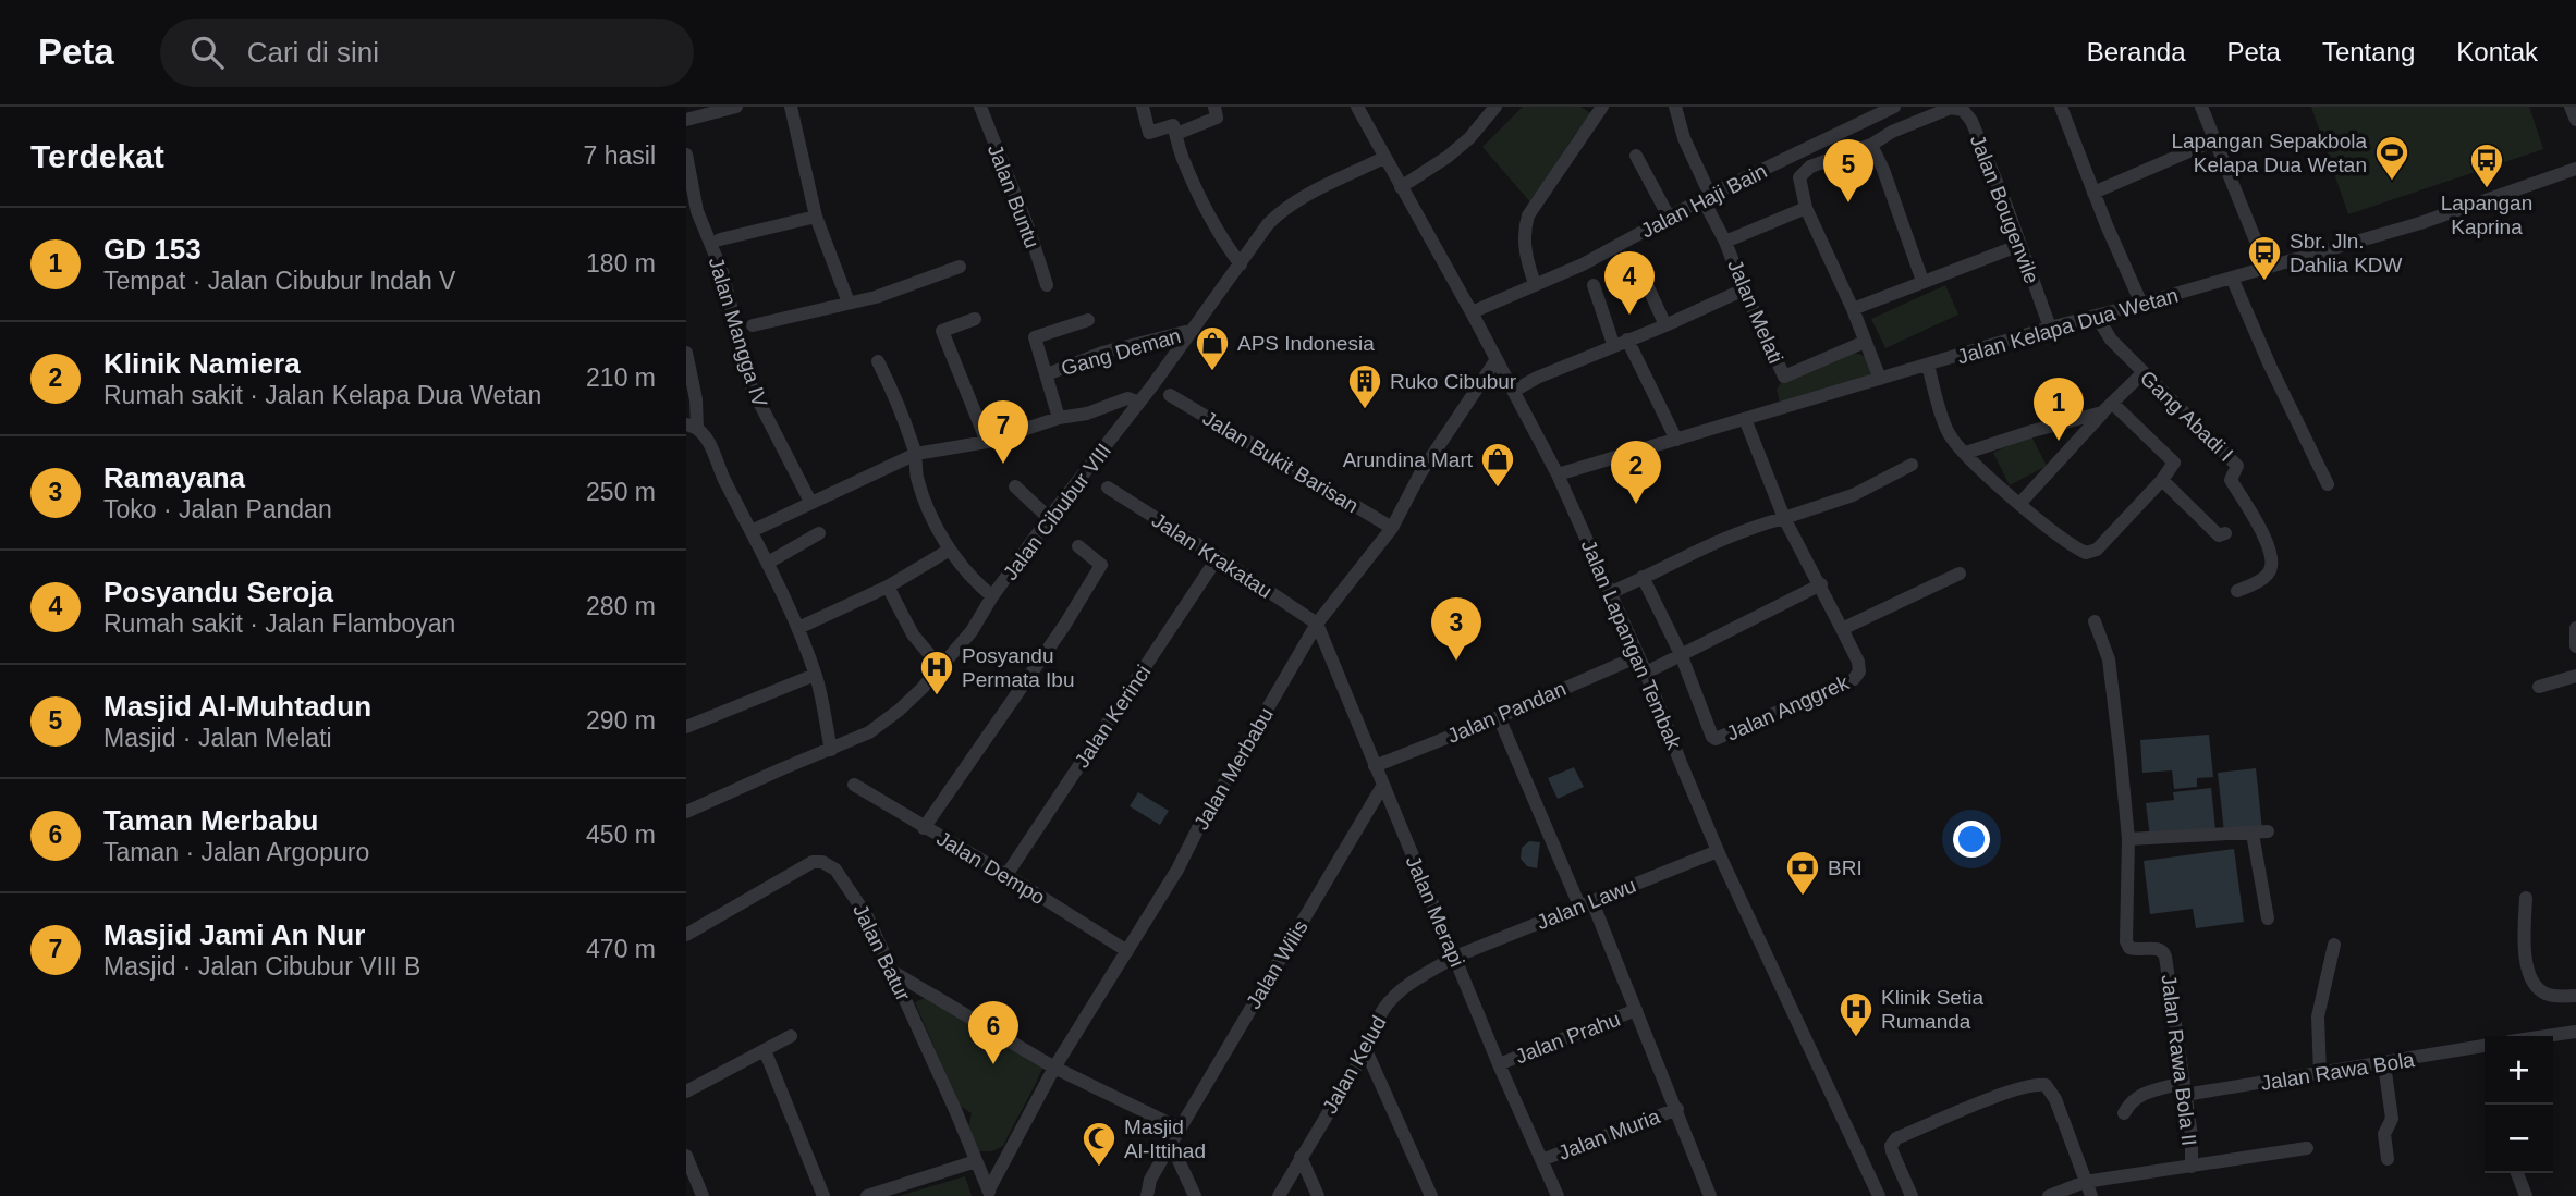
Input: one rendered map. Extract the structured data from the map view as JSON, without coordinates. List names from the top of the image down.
{
  "streets": {
    "street": [
      "Jalan Buntu",
      "Jalan Haji Bain",
      "Jalan Bougenvile",
      "Jalan Melati",
      "Jalan Kelapa Dua Wetan",
      "Jalan Mangga IV",
      "Gang Deman",
      "Gang Abadi I",
      "Jalan Bukit Barisan",
      "Jalan Cibubur VIII",
      "Jalan Krakatau",
      "Jalan Lapangan Tembak",
      "Jalan Anggrek",
      "Jalan Pandan",
      "Jalan Kerinci",
      "Jalan Merbabu",
      "Jalan Dempo",
      "Jalan Lawu",
      "Jalan Merapi",
      "Jalan Batur",
      "Jalan Wilis",
      "Jalan Prahu",
      "Jalan Rawa Bola II",
      "Jalan Kelud",
      "Jalan Rawa Bola",
      "Jalan Muria"
    ]
  },
  "crossings": [
    ["Jalan Haji Bain", "Jalan Melati"],
    ["Jalan Haji Bain", "Jalan Lapangan Tembak"],
    ["Jalan Bougenvile", "Jalan Kelapa Dua Wetan"],
    ["Jalan Kelapa Dua Wetan", "Gang Abadi I"],
    ["Jalan Kelapa Dua Wetan", "Jalan Lapangan Tembak"],
    ["Jalan Kelapa Dua Wetan", "Jalan Anggrek"],
    ["Gang Deman", "Jalan Cibubur VIII"],
    ["Jalan Bukit Barisan", "Jalan Merbabu"],
    ["Jalan Cibubur VIII", "Jalan Lapangan Tembak"],
    ["Jalan Krakatau", "Jalan Kerinci"],
    ["Jalan Krakatau", "Jalan Merbabu"],
    ["Jalan Krakatau", "Jalan Merapi"],
    ["Jalan Lapangan Tembak", "Jalan Pandan"],
    ["Jalan Lapangan Tembak", "Jalan Merbabu"],
    ["Jalan Lapangan Tembak", "Jalan Lawu"],
    ["Jalan Pandan", "Jalan Merapi"],
    ["Jalan Kerinci", "Jalan Dempo"],
    ["Jalan Merbabu", "Jalan Dempo"],
    ["Jalan Merbabu", "Jalan Merapi"],
    ["Jalan Merbabu", "Jalan Batur"],
    ["Jalan Lawu", "Jalan Merapi"],
    ["Jalan Lawu", "Jalan Kelud"],
    ["Jalan Merapi", "Jalan Wilis"],
    ["Jalan Merapi", "Jalan Prahu"],
    ["Jalan Merapi", "Jalan Kelud"],
    ["Jalan Merapi", "Jalan Muria"],
    ["Jalan Rawa Bola II", "Jalan Rawa Bola"]
  ],
  "places": {
    "sports": ["Lapangan Sepakbola Kelapa Dua Wetan"],
    "bus stop": ["Lapangan Kaprina", "Sbr. Jln. Dahlia KDW"],
    "shop": ["APS Indonesia", "Arundina Mart"],
    "building": ["Ruko Cibubur"],
    "hospital": ["Posyandu Permata Ibu", "Klinik Setia Rumanda"],
    "bank": ["BRI"],
    "mosque": ["Masjid Al-Ittihad"]
  },
  "page": {
    "header": "Peta",
    "search": "Cari di sini",
    "nav": [
      "Beranda",
      "Peta",
      "Tentang",
      "Kontak"
    ],
    "heading": ["Terdekat", "7 hasil"],
    "pins": [
      "5",
      "4",
      "1",
      "7",
      "2",
      "3",
      "6"
    ],
    "list": [
      {
        "mark": "1",
        "name": "GD 153",
        "note": "Tempat · Jalan Cibubur Indah V",
        "value": "180 m"
      },
      {
        "mark": "2",
        "name": "Klinik Namiera",
        "note": "Rumah sakit · Jalan Kelapa Dua Wetan",
        "value": "210 m"
      },
      {
        "mark": "3",
        "name": "Ramayana",
        "note": "Toko · Jalan Pandan",
        "value": "250 m"
      },
      {
        "mark": "4",
        "name": "Posyandu Seroja",
        "note": "Rumah sakit · Jalan Flamboyan",
        "value": "280 m"
      },
      {
        "mark": "5",
        "name": "Masjid Al-Muhtadun",
        "note": "Masjid · Jalan Melati",
        "value": "290 m"
      },
      {
        "mark": "6",
        "name": "Taman Merbabu",
        "note": "Taman · Jalan Argopuro",
        "value": "450 m"
      },
      {
        "mark": "7",
        "name": "Masjid Jami An Nur",
        "note": "Masjid · Jalan Cibubur VIII B",
        "value": "470 m"
      }
    ],
    "map_buttons": ["+", "−"]
  }
}
